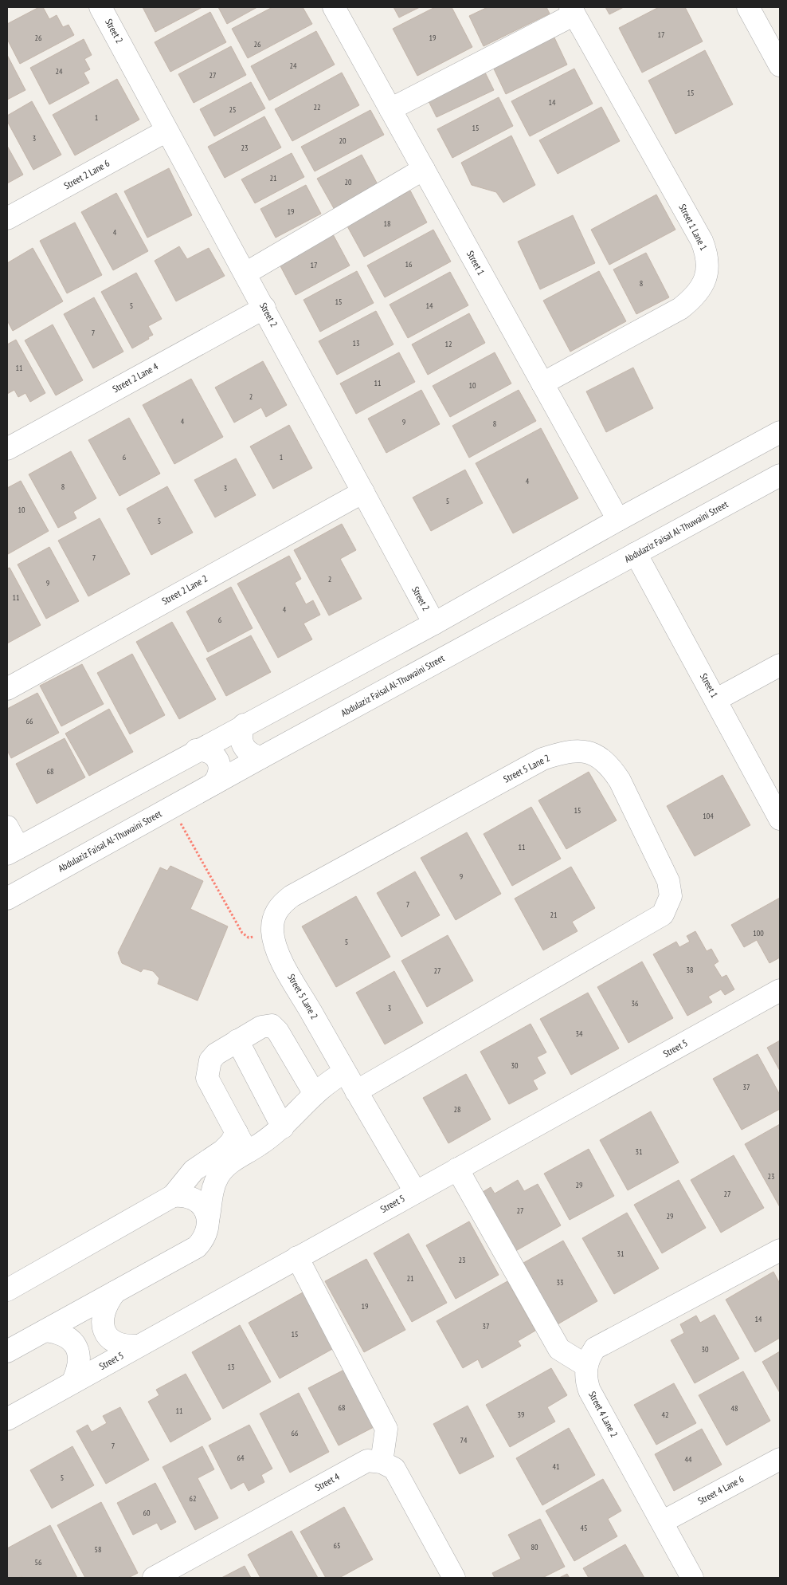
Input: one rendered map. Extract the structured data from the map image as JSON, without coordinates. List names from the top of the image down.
{
  "streets": {
    "street": [
      "Street 2",
      "Street 2 Lane 6",
      "Street 1 Lane 1",
      "Street 1",
      "Street 2 Lane 4",
      "Abdulaziz Faisal Al-Thuwaini Street",
      "Street 2 Lane 2",
      "Street 5 Lane 2",
      "Street 5",
      "Street 4 Lane 2",
      "Street 4",
      "Street 4 Lane 6"
    ]
  },
  "crossings": [
    ["Street 2", "Street 2 Lane 6"],
    ["Street 2", "Street 2 Lane 4"],
    ["Street 2", "Street 2 Lane 2"],
    ["Street 1 Lane 1", "Street 1"],
    ["Street 1", "Abdulaziz Faisal Al-Thuwaini Street"],
    ["Street 5 Lane 2", "Street 5"],
    ["Street 4 Lane 2", "Street 4 Lane 6"]
  ],
  "house_numbers": [
    "17",
    "26",
    "19",
    "26",
    "24",
    "24",
    "27",
    "15",
    "14",
    "22",
    "25",
    "1",
    "15",
    "3",
    "20",
    "23",
    "21",
    "20",
    "19",
    "18",
    "4",
    "16",
    "17",
    "8",
    "15",
    "5",
    "14",
    "7",
    "13",
    "12",
    "11",
    "11",
    "10",
    "2",
    "4",
    "9",
    "8",
    "6",
    "1",
    "4",
    "8",
    "3",
    "5",
    "10",
    "5",
    "7",
    "2",
    "9",
    "11",
    "4",
    "6",
    "66",
    "68",
    "15",
    "104",
    "11",
    "9",
    "7",
    "21",
    "100",
    "5",
    "38",
    "27",
    "36",
    "3",
    "34",
    "30",
    "37",
    "28",
    "31",
    "23",
    "29",
    "27",
    "27",
    "29",
    "31",
    "23",
    "21",
    "33",
    "19",
    "14",
    "37",
    "15",
    "30",
    "13",
    "68",
    "48",
    "11",
    "39",
    "42",
    "66",
    "74",
    "7",
    "64",
    "44",
    "41",
    "5",
    "62",
    "60",
    "45",
    "65",
    "80",
    "58",
    "56"
  ]
}
